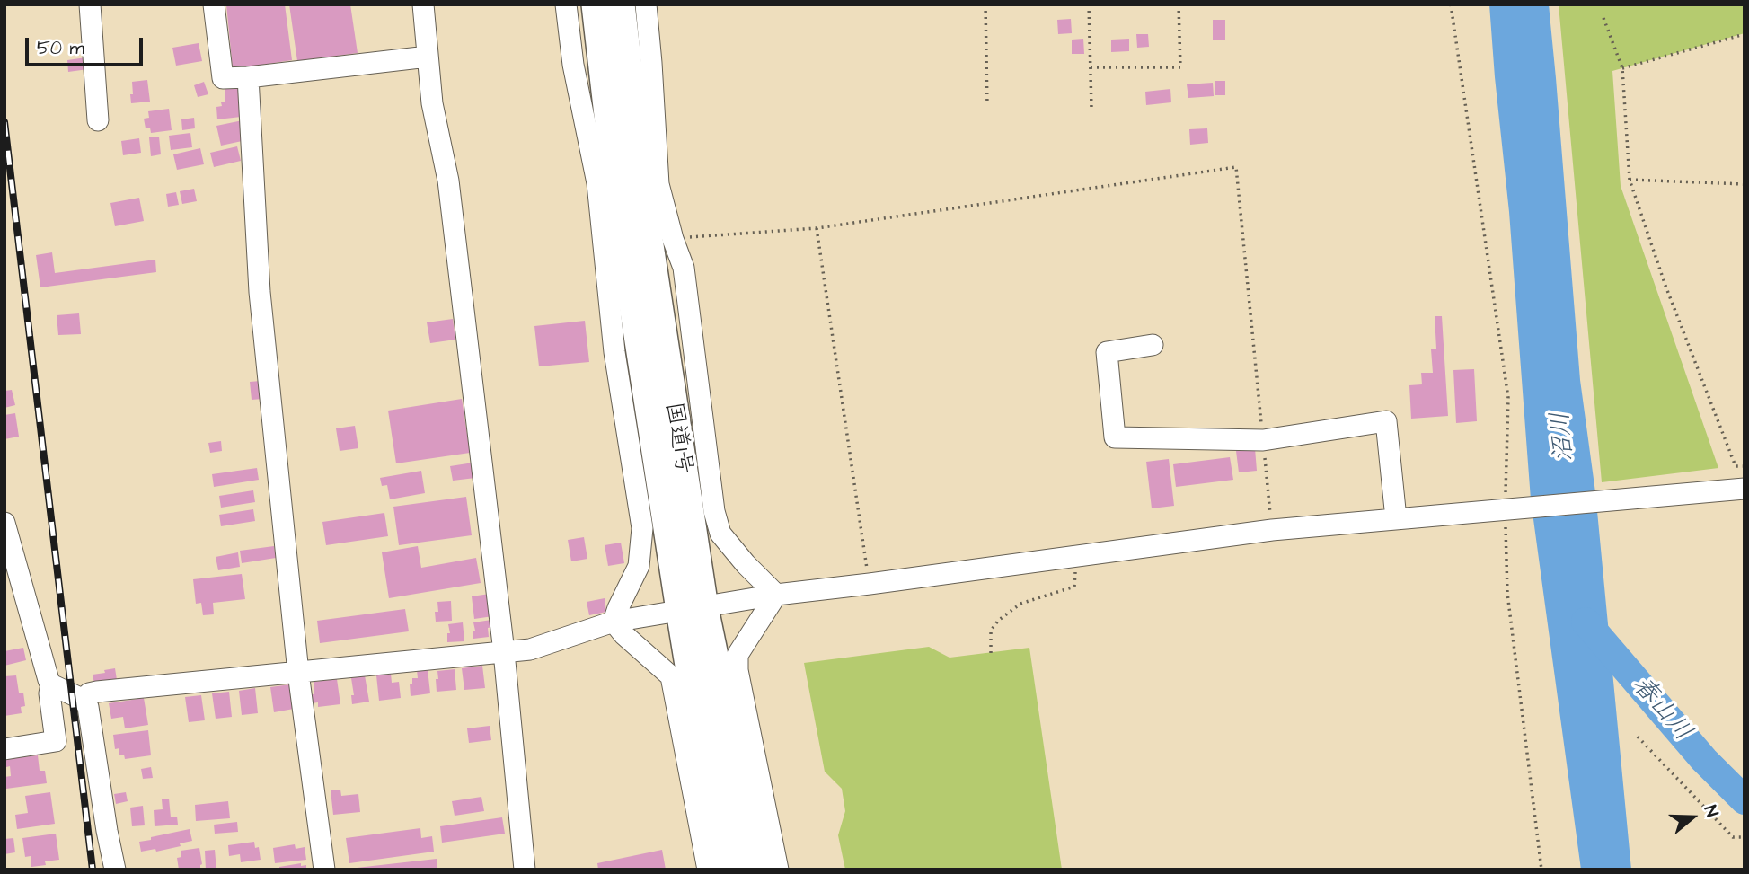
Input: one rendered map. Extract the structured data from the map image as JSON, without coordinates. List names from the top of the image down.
{
  "streets": {
    "highway": ["国道1号"]
  },
  "water": ["沼川", "春山川"],
  "scale_bar": "50 m",
  "north": "right"
}
